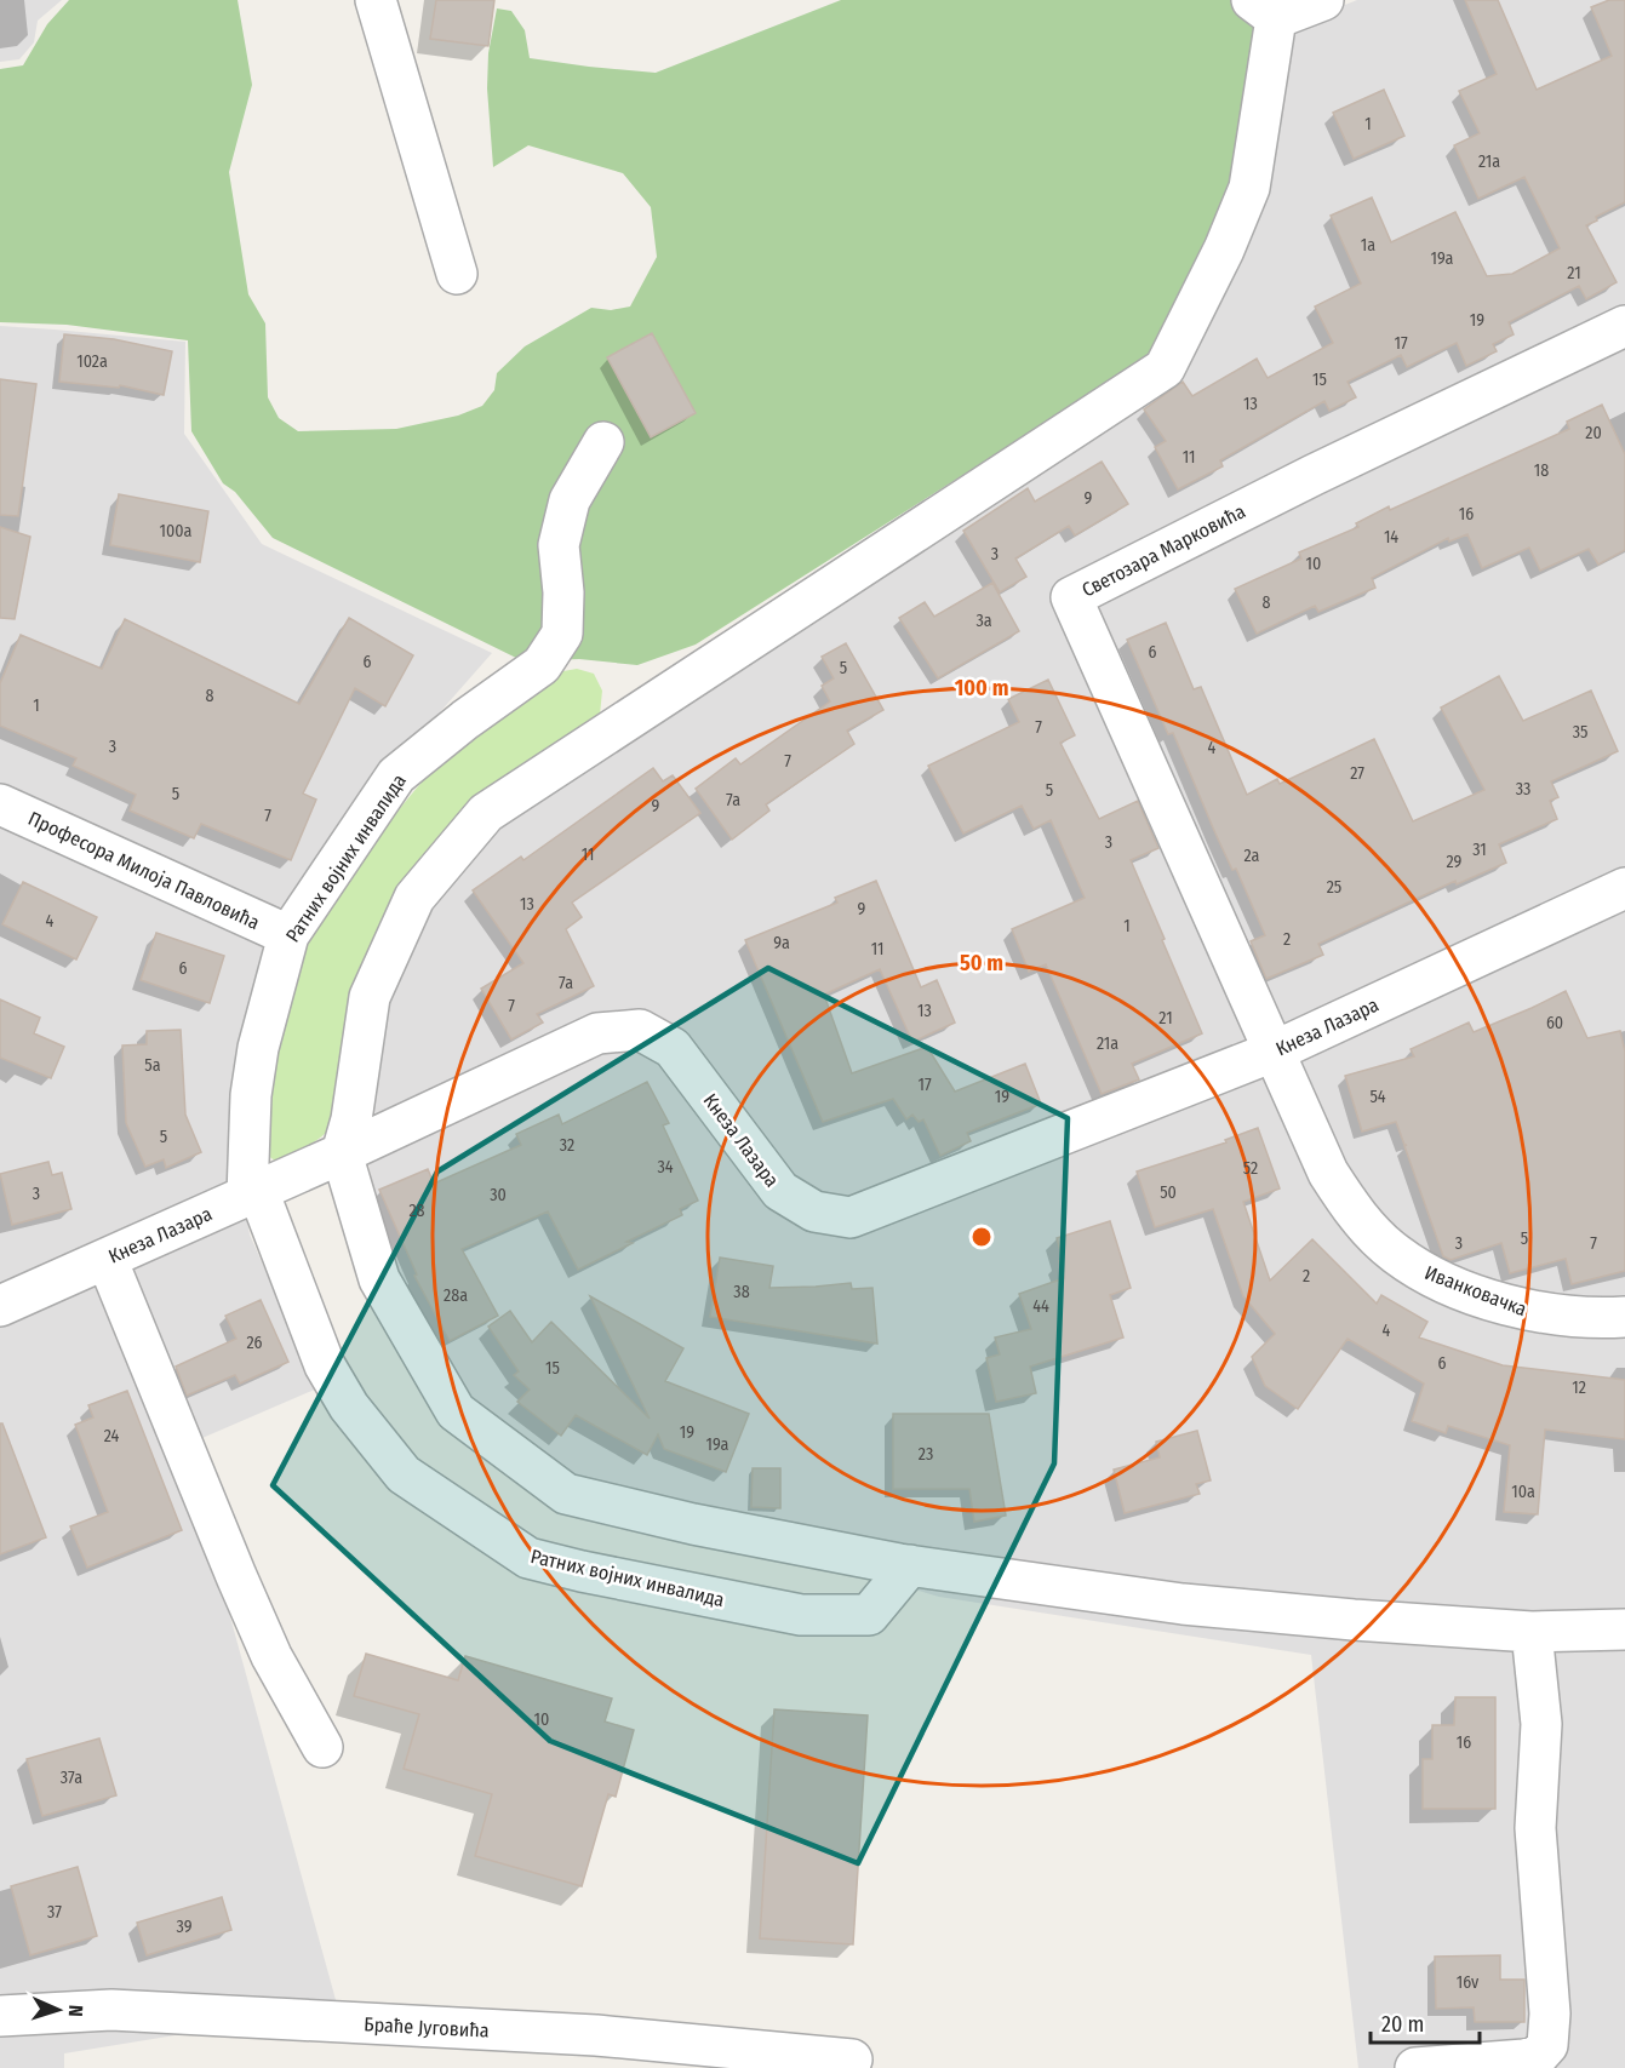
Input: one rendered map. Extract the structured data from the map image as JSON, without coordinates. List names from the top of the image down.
{
  "streets": {
    "street": [
      "Светозара Марковића",
      "Ратних војних инвалида",
      "Професора Милоја Павловића",
      "Кнеза Лазара",
      "Иванковачка",
      "Браће Југовића"
    ]
  },
  "crossings": [
    ["Светозара Марковића", "Кнеза Лазара"],
    ["Светозара Марковића", "Иванковачка"],
    ["Ратних војних инвалида", "Професора Милоја Павловића"],
    ["Ратних војних инвалида", "Кнеза Лазара"],
    ["Кнеза Лазара", "Иванковачка"]
  ],
  "house_numbers": [
    "1",
    "21a",
    "1a",
    "19a",
    "21",
    "19",
    "17",
    "102a",
    "15",
    "13",
    "20",
    "11",
    "18",
    "9",
    "16",
    "100a",
    "14",
    "3",
    "10",
    "8",
    "3a",
    "6",
    "6",
    "5",
    "8",
    "1",
    "7",
    "35",
    "3",
    "4",
    "7",
    "27",
    "33",
    "5",
    "5",
    "7a",
    "9",
    "7",
    "3",
    "31",
    "11",
    "2a",
    "29",
    "25",
    "13",
    "9",
    "4",
    "1",
    "2",
    "9a",
    "11",
    "6",
    "7a",
    "7",
    "13",
    "21",
    "60",
    "21a",
    "5a",
    "17",
    "19",
    "54",
    "5",
    "32",
    "34",
    "52",
    "50",
    "3",
    "30",
    "28",
    "5",
    "3",
    "7",
    "2",
    "38",
    "28a",
    "44",
    "4",
    "26",
    "6",
    "15",
    "12",
    "19",
    "24",
    "19a",
    "23",
    "10a",
    "10",
    "16",
    "37a",
    "37",
    "39",
    "16v"
  ],
  "scale_bar": "20 m",
  "north": "right",
  "rings": ["100 m", "50 m"]
}
